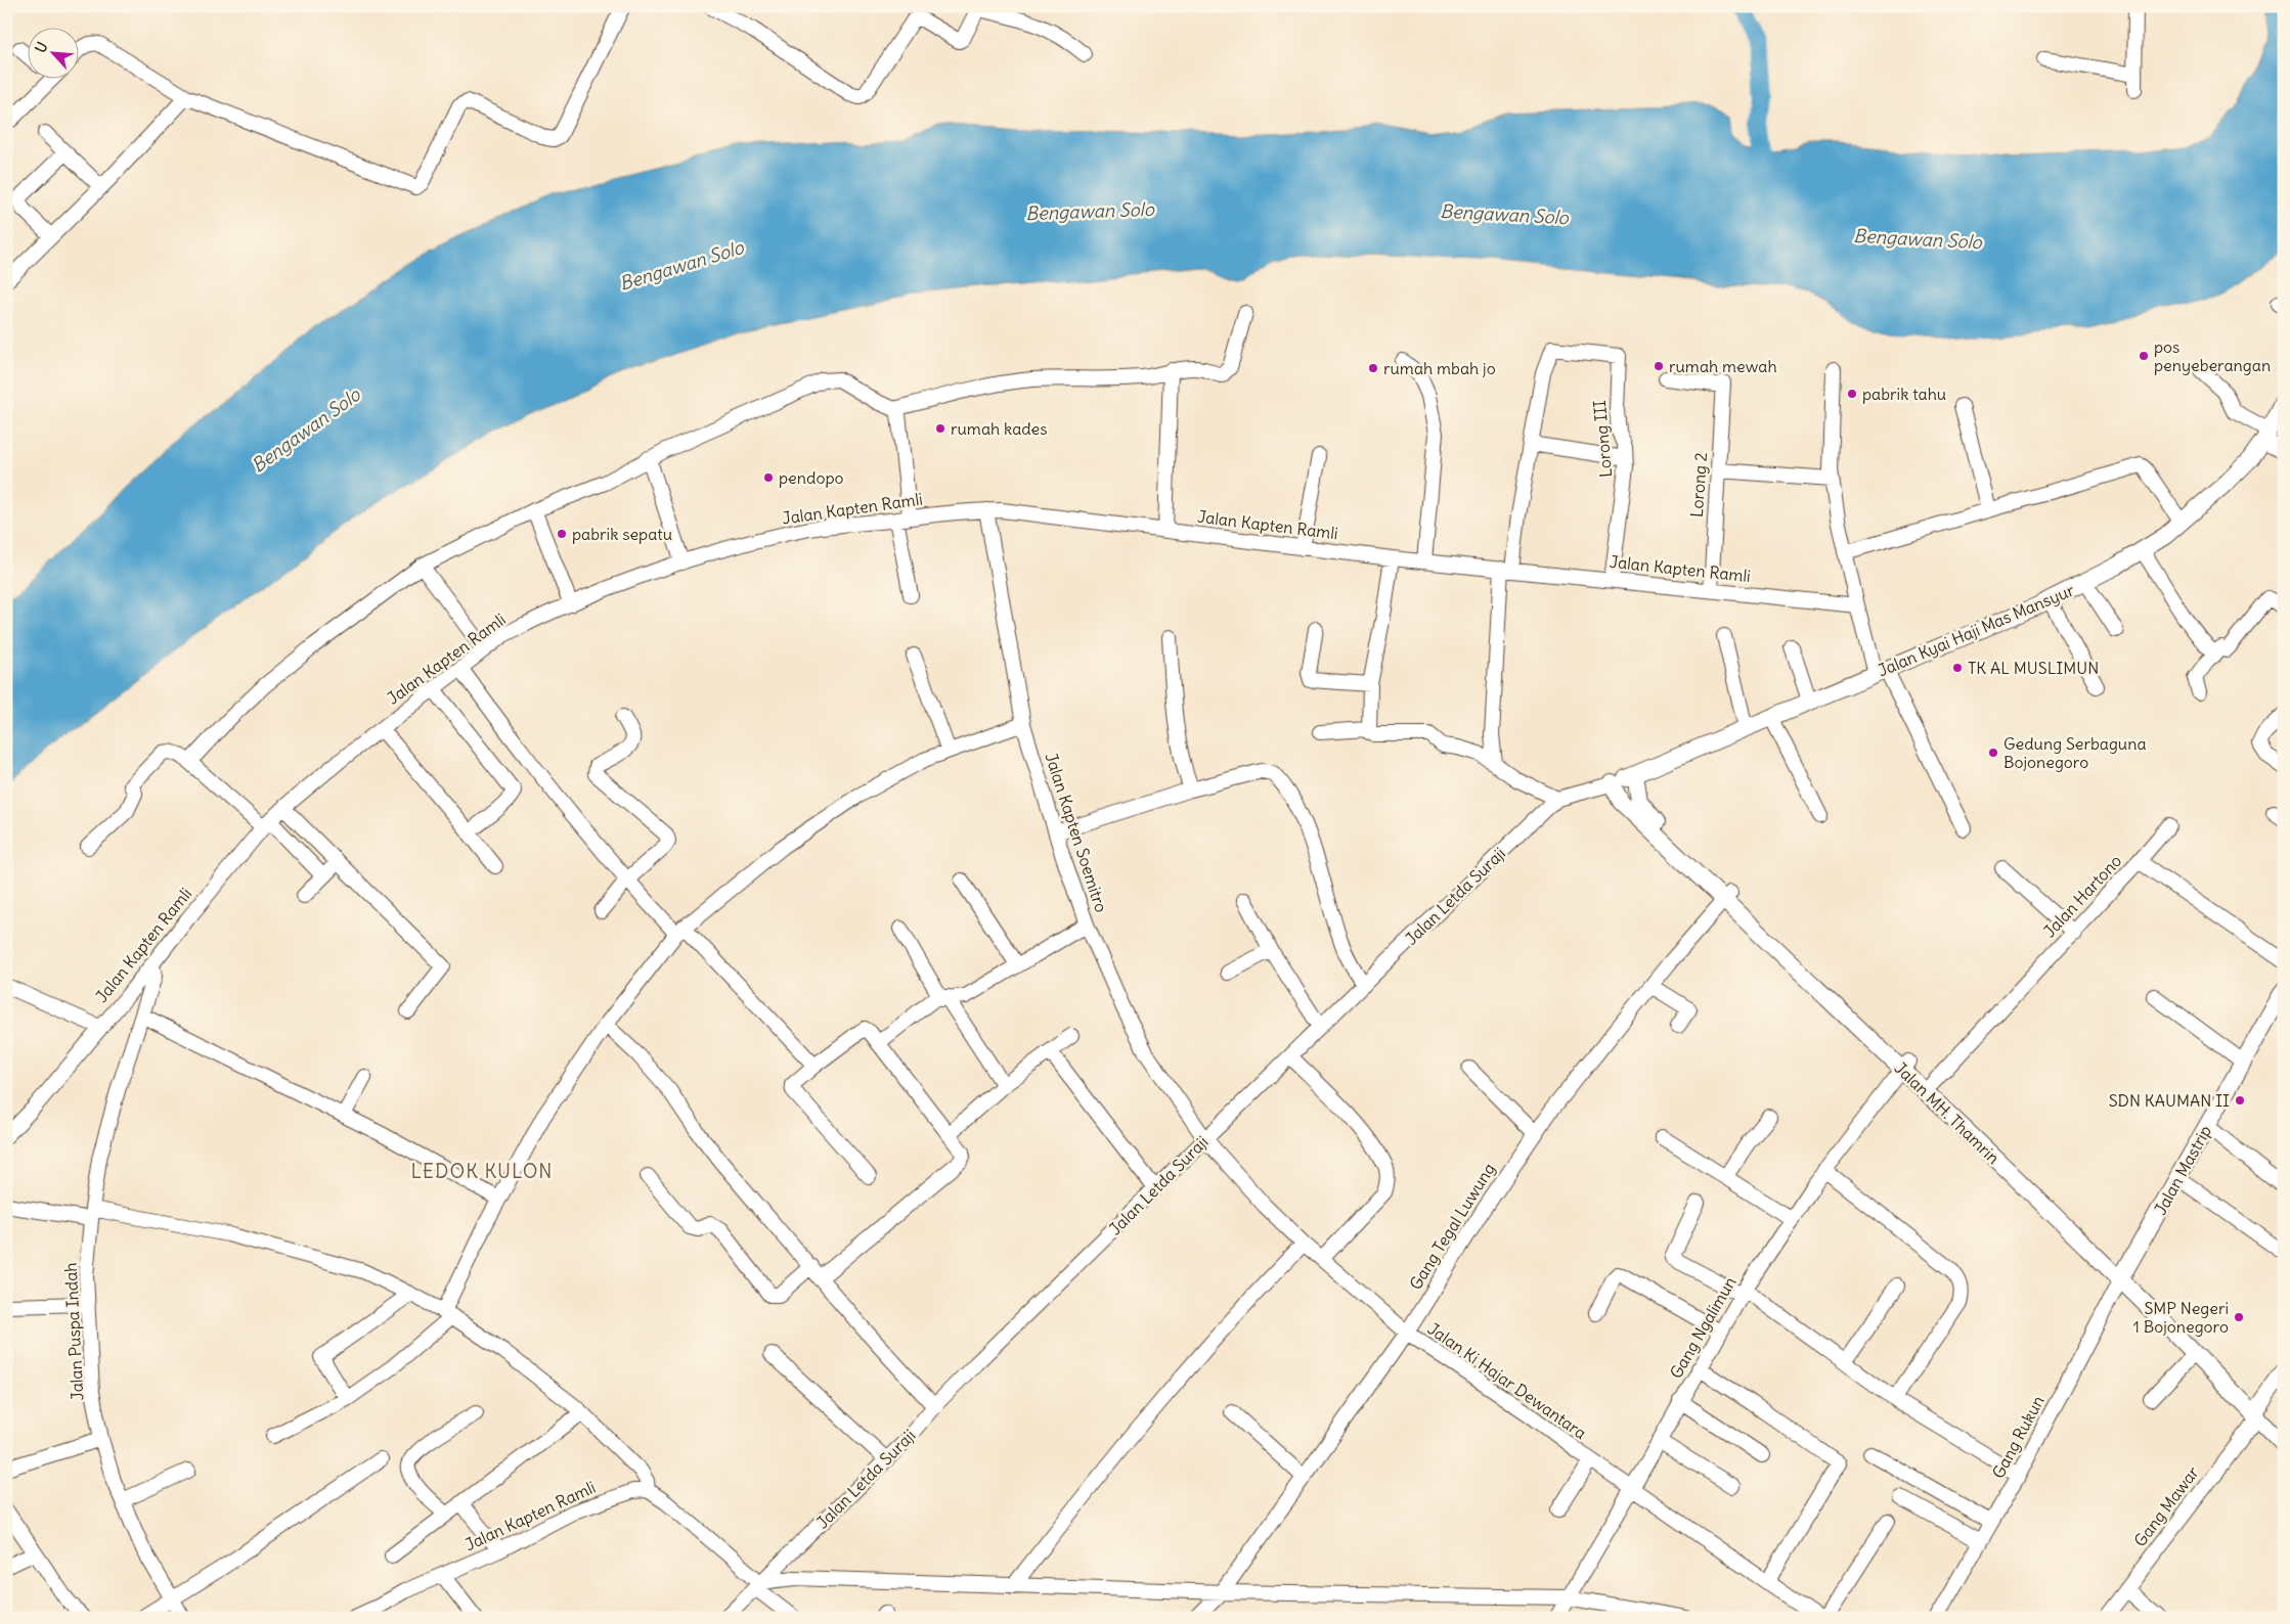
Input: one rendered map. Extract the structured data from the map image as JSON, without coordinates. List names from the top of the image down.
{
  "streets": {
    "main road": ["Jalan Kyai Haji Mas Mansyur", "Jalan MH. Thamrin", "Jalan Mastrip"],
    "street": [
      "Lorong III",
      "Lorong 2",
      "Jalan Kapten Ramli",
      "Jalan Kapten Soemitro",
      "Jalan Letda Suraji",
      "Jalan Hartono",
      "Gang Tegal Luwung",
      "Gang Ngalimun",
      "Jalan Puspa Indah",
      "Jalan Ki Hajar Dewantara",
      "Gang Rukun",
      "Gang Mawar"
    ]
  },
  "crossings": [
    ["Lorong III", "Jalan Kapten Ramli"],
    ["Lorong 2", "Jalan Kapten Ramli"],
    ["Jalan Kapten Ramli", "Jalan Kapten Soemitro"],
    ["Jalan Kapten Ramli", "Jalan Puspa Indah"],
    ["Jalan Kyai Haji Mas Mansyur", "Jalan Letda Suraji"],
    ["Jalan Kyai Haji Mas Mansyur", "Jalan MH. Thamrin"],
    ["Jalan Kapten Soemitro", "Jalan Letda Suraji"],
    ["Jalan Kapten Soemitro", "Jalan Ki Hajar Dewantara"],
    ["Jalan Letda Suraji", "Jalan MH. Thamrin"],
    ["Jalan Letda Suraji", "Jalan Ki Hajar Dewantara"],
    ["Jalan Hartono", "Jalan MH. Thamrin"],
    ["Jalan MH. Thamrin", "Jalan Mastrip"],
    ["Jalan MH. Thamrin", "Gang Tegal Luwung"],
    ["Jalan MH. Thamrin", "Gang Ngalimun"],
    ["Jalan MH. Thamrin", "Gang Rukun"],
    ["Jalan MH. Thamrin", "Gang Mawar"],
    ["Jalan Mastrip", "Gang Rukun"],
    ["Gang Tegal Luwung", "Jalan Ki Hajar Dewantara"],
    ["Gang Ngalimun", "Jalan Ki Hajar Dewantara"]
  ],
  "districts": ["LEDOK KULON"],
  "water": ["Bengawan Solo"],
  "places": [
    "pos penyeberangan",
    "rumah mewah",
    "rumah mbah jo",
    "pabrik tahu",
    "rumah kades",
    "pendopo",
    "pabrik sepatu",
    "TK AL MUSLIMUN",
    "Gedung Serbaguna Bojonegoro",
    "SDN KAUMAN II",
    "SMP Negeri 1 Bojonegoro"
  ],
  "north": "top left"
}
